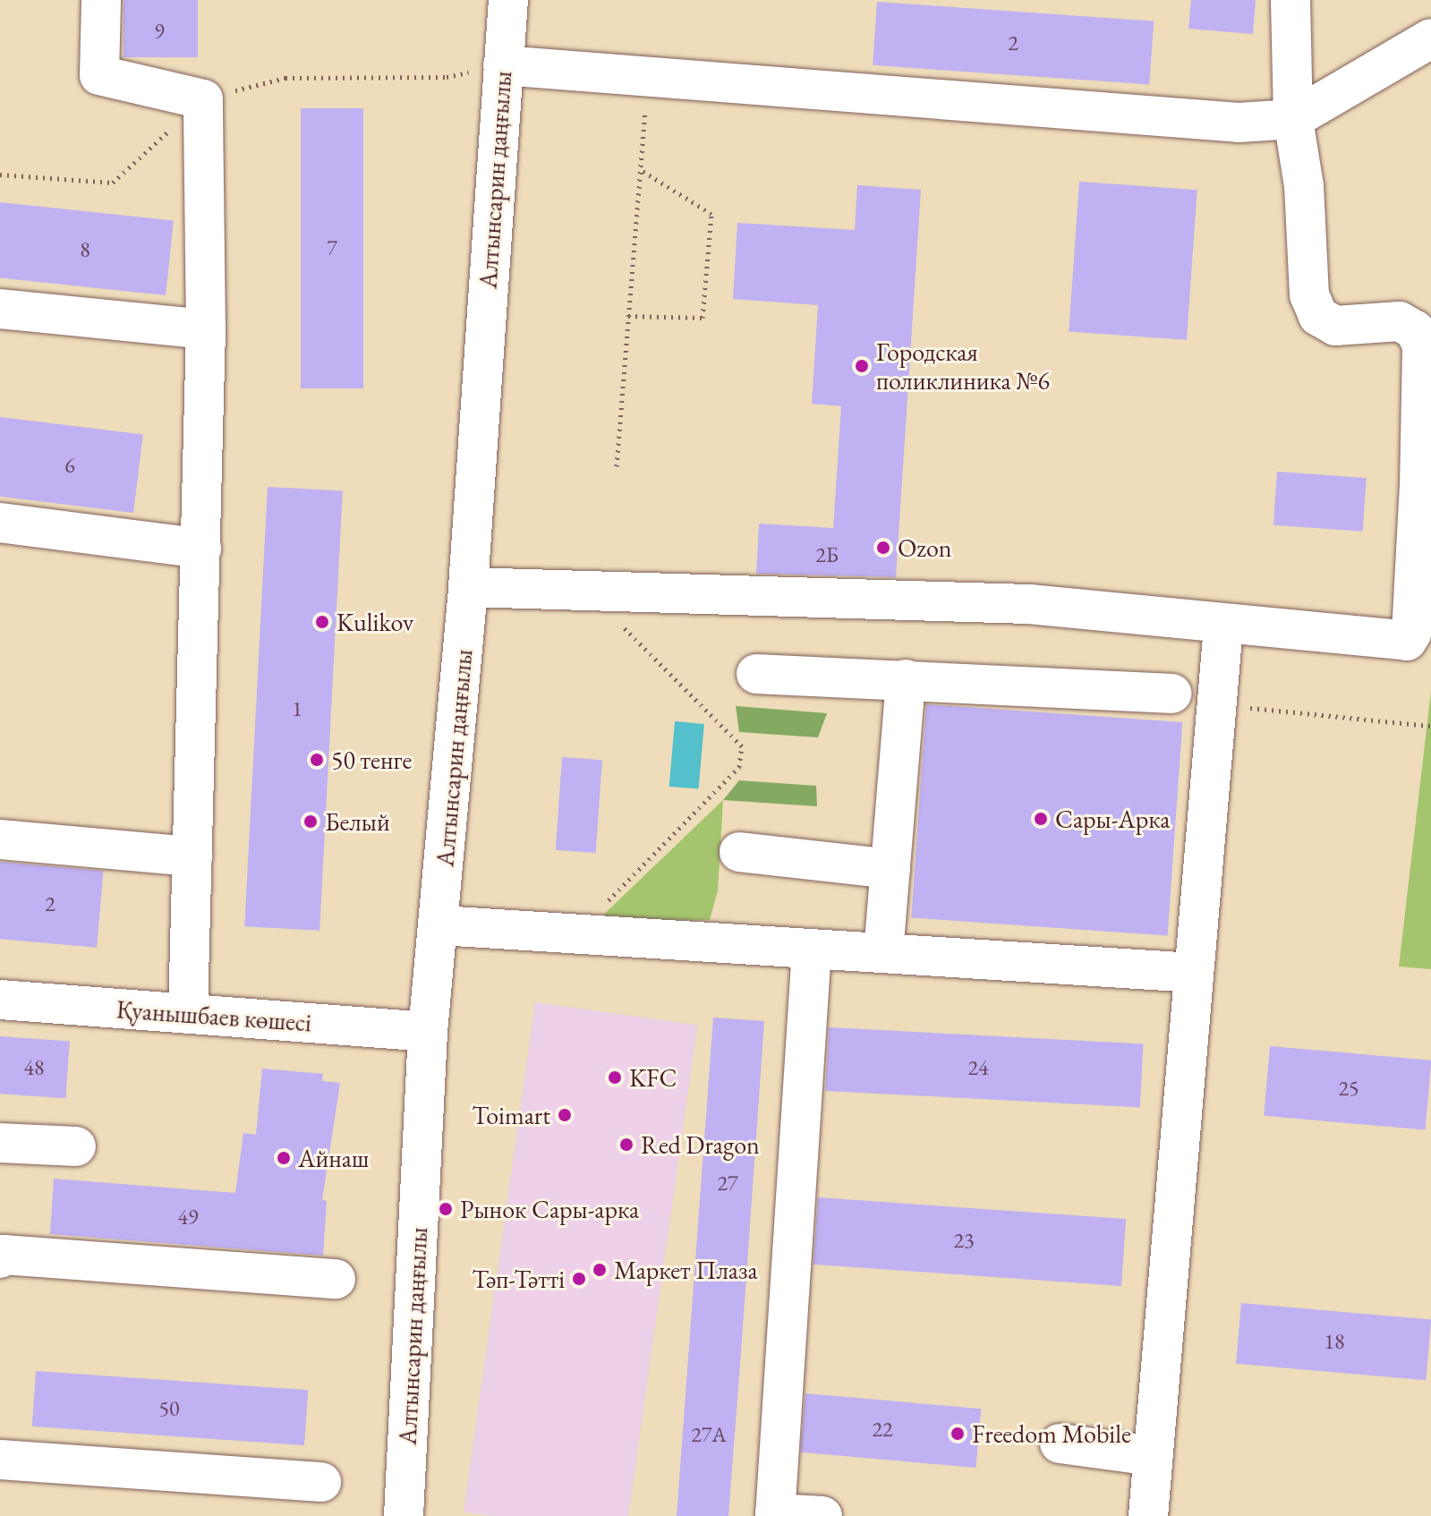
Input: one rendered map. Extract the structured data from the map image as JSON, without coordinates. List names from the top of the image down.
{
  "streets": {
    "main road": ["Алтынсарин даңғылы", "Қуанышбаев көшесі"]
  },
  "crossings": [
    ["Алтынсарин даңғылы", "Қуанышбаев көшесі"]
  ],
  "places": [
    "Городская поликлиника №6",
    "Ozon",
    "Kulikov",
    "50 тенге",
    "Сары-Арка",
    "Белый",
    "KFC",
    "Toimart",
    "Red Dragon",
    "Айнаш",
    "Рынок Сары-арка",
    "Маркет Плаза",
    "Тәп-Тәтті",
    "Freedom Mobile"
  ],
  "house_numbers": [
    "9",
    "2",
    "7",
    "8",
    "6",
    "2Б",
    "1",
    "2",
    "48",
    "24",
    "25",
    "27",
    "49",
    "23",
    "18",
    "50",
    "22",
    "27А"
  ]
}
